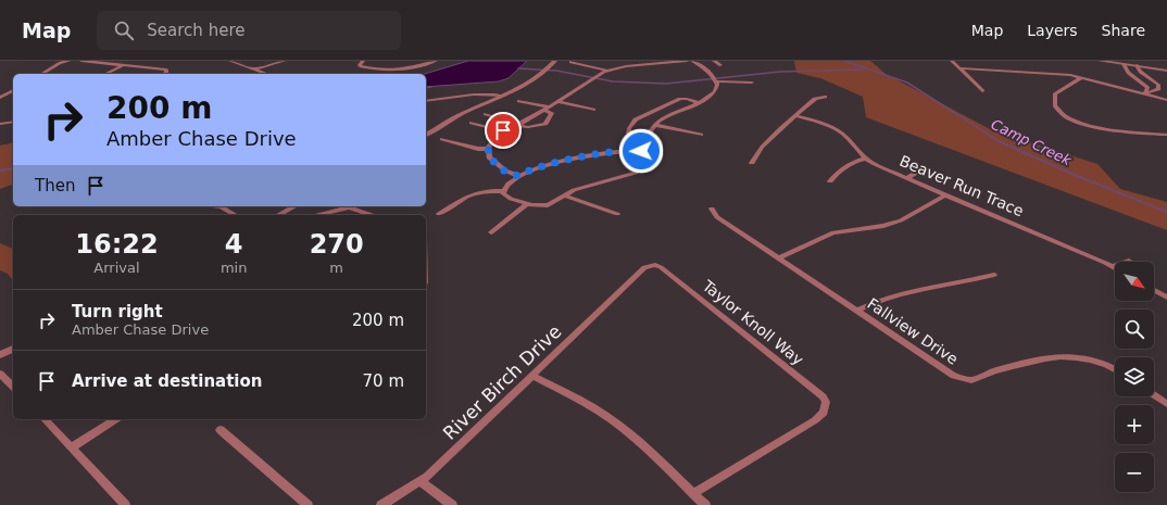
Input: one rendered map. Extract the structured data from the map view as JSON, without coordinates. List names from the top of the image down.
{
  "streets": {
    "street": [
      "Beaver Run Trace",
      "Taylor Knoll Way",
      "Fallview Drive",
      "River Birch Drive"
    ]
  },
  "crossings": [
    ["Taylor Knoll Way", "River Birch Drive"]
  ],
  "water": ["Camp Creek"],
  "north": "bottom right",
  "page": {
    "header": "Map",
    "search": "Search here",
    "nav": ["Map", "Layers", "Share"],
    "turn": ["200 m", "Amber Chase Drive"],
    "then": "Then",
    "eta": [
      "16:22",
      "Arrival",
      "4",
      "min",
      "270",
      "m"
    ],
    "map_buttons": ["+", "−"],
    "list": [
      {
        "name": "Turn right",
        "note": "Amber Chase Drive",
        "value": "200 m"
      },
      {
        "name": "Arrive at destination",
        "value": "70 m"
      }
    ]
  }
}
